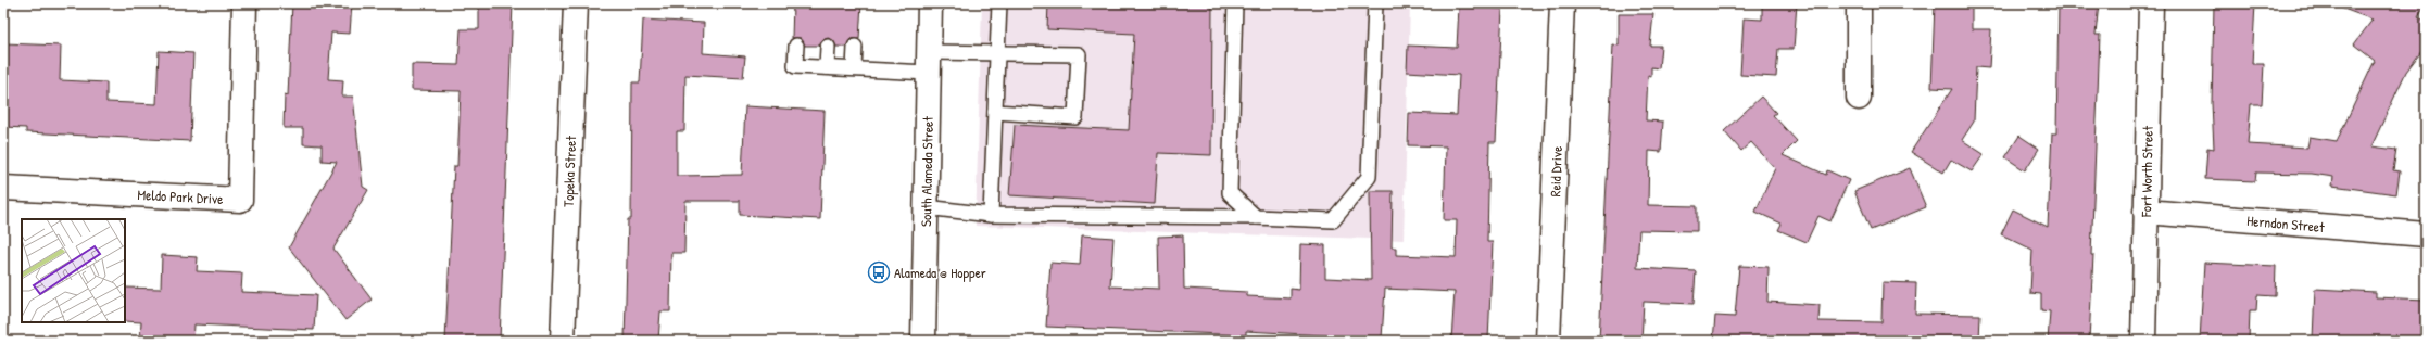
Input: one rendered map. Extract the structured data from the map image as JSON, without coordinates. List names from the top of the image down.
{
  "streets": {
    "street": [
      "Topeka Street",
      "South Alameda Street",
      "Reid Drive",
      "Fort Worth Street",
      "Meldo Park Drive",
      "Herndon Street"
    ]
  },
  "crossings": [
    ["Fort Worth Street", "Herndon Street"]
  ],
  "places": {
    "bus stop": ["Alameda @ Hopper"]
  }
}
